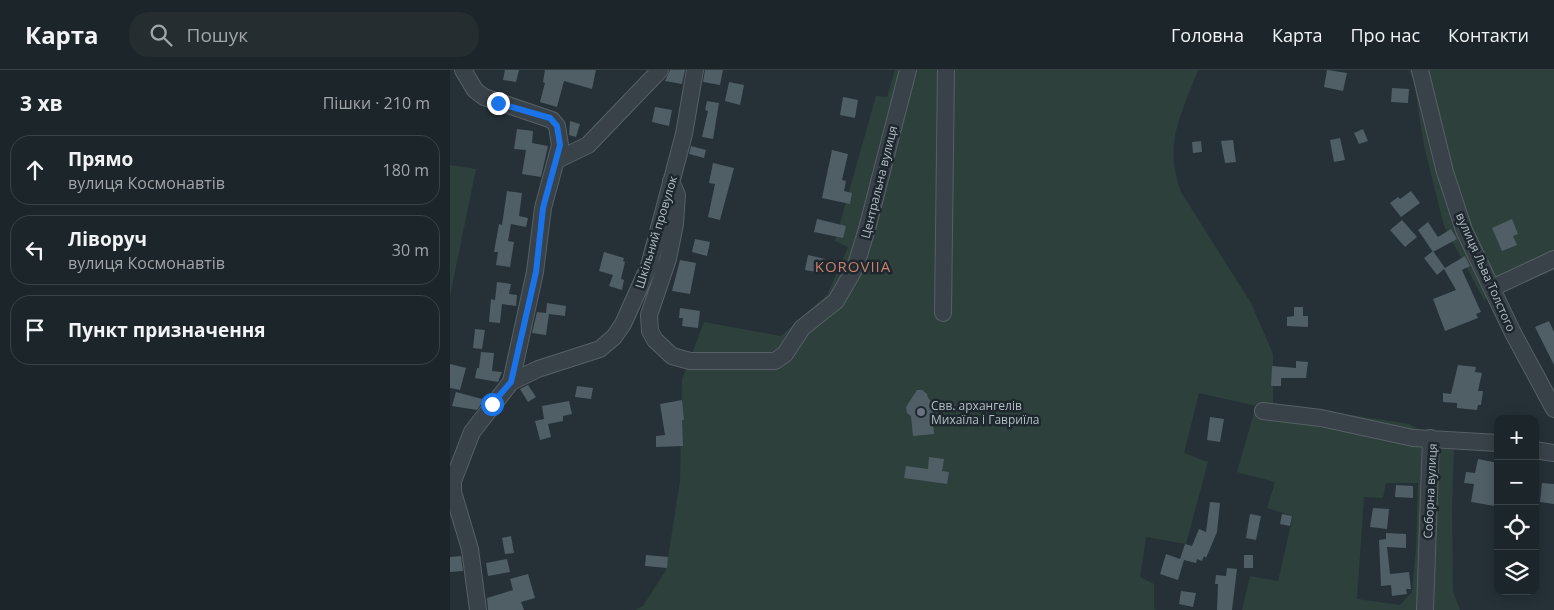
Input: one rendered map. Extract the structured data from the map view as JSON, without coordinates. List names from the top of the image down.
{
  "streets": {
    "street": [
      "Центральна вулиця",
      "Шкільний провулок",
      "вулиця Льва Толстого",
      "Соборна вулиця"
    ]
  },
  "crossings": [
    ["Центральна вулиця", "Шкільний провулок"]
  ],
  "districts": ["KOROVIIA"],
  "places": ["Свв. архангелів Михаїла і Гавриїла"],
  "page": {
    "header": "Карта",
    "search": "Пошук",
    "nav": [
      "Головна",
      "Карта",
      "Про нас",
      "Контакти"
    ],
    "heading": ["3 хв", "Пішки · 210 m"],
    "list": [
      ["Прямо", "вулиця Космонавтів", "180 m"],
      ["Ліворуч", "вулиця Космонавтів", "30 m"],
      "Пункт призначення"
    ],
    "map_buttons": ["+", "−"]
  }
}
